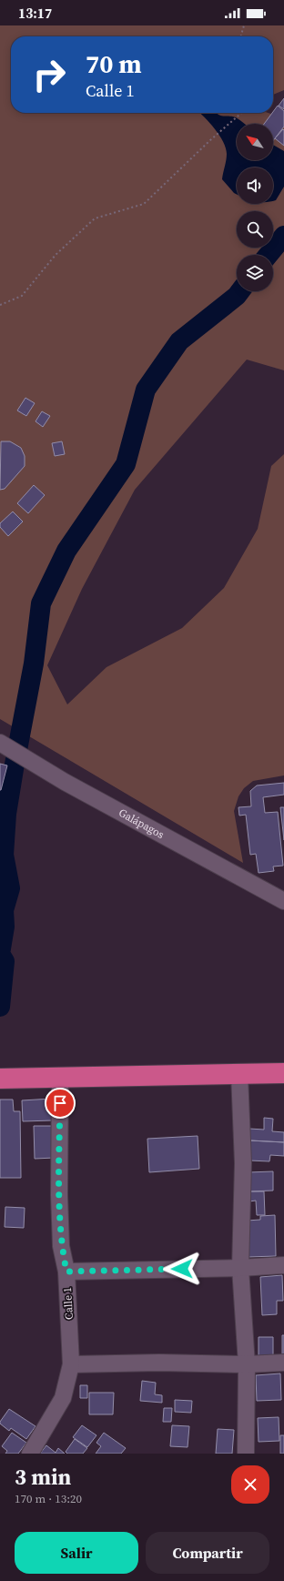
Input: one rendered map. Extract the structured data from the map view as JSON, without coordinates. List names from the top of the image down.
{
  "streets": {
    "street": ["Galápagos", "Calle 1"]
  },
  "north": "top left",
  "page": {
    "status": "13:17",
    "turn": ["70 m", "Calle 1"],
    "heading": ["3 min", "170 m · 13:20"],
    "buttons": ["Salir", "Compartir"]
  }
}
